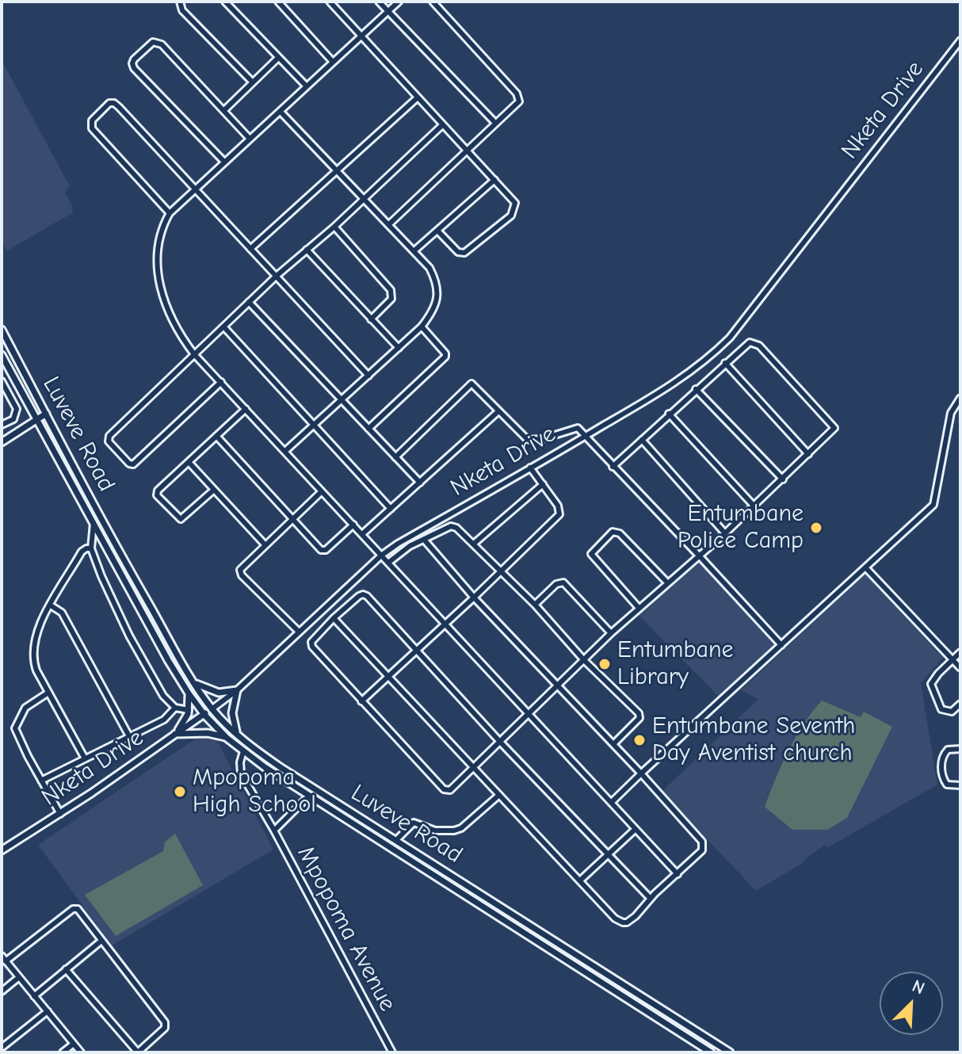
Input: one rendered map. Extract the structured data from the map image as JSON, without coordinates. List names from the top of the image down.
{
  "streets": {
    "street": ["Nketa Drive", "Luveve Road", "Mpopoma Avenue"]
  },
  "crossings": [
    ["Nketa Drive", "Luveve Road"],
    ["Luveve Road", "Mpopoma Avenue"]
  ],
  "places": [
    "Entumbane Police Camp",
    "Entumbane Library",
    "Entumbane Seventh Day Aventist church",
    "Mpopoma High School"
  ],
  "north": "top right"
}
